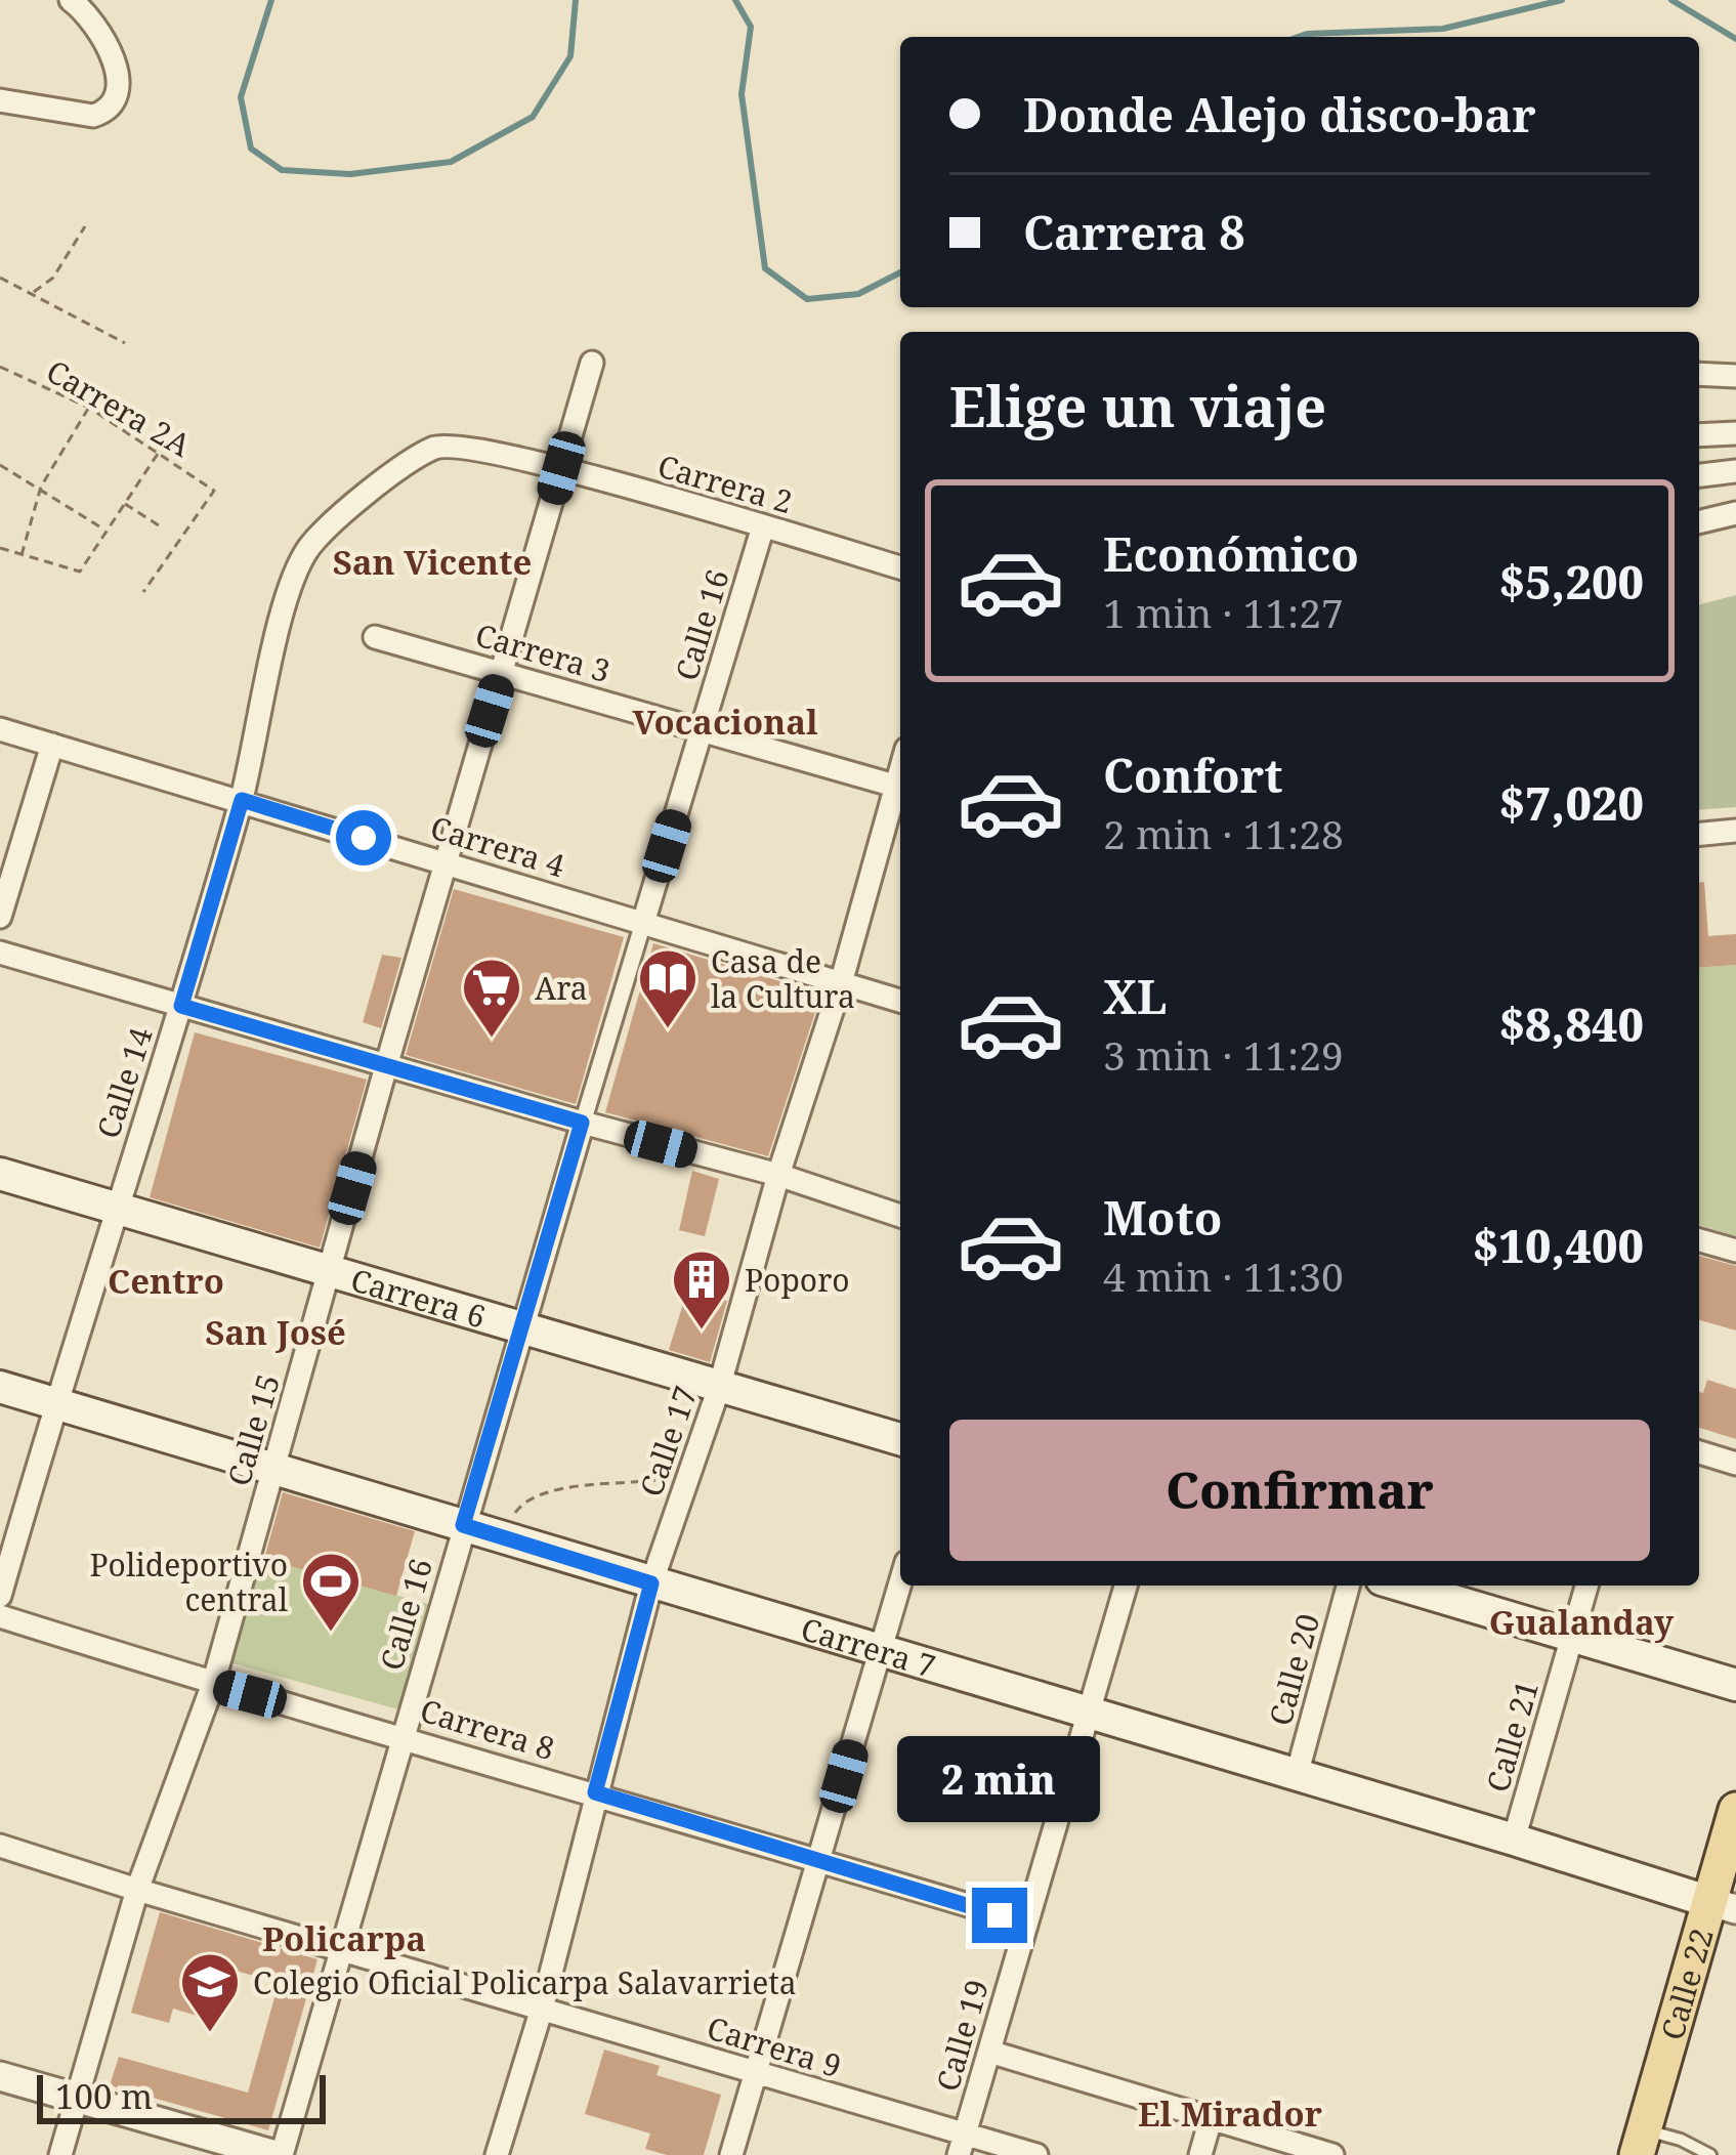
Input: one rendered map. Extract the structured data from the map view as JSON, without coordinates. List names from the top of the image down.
{
  "streets": {
    "main road": ["Carrera 6", "Carrera 7", "Calle 22"],
    "street": [
      "Carrera 2",
      "Calle 16",
      "Carrera 3",
      "Carrera 4",
      "Calle 14",
      "Calle 15",
      "Calle 17",
      "Calle 20",
      "Carrera 8",
      "Calle 21",
      "Calle 19",
      "Carrera 9"
    ],
    "path": ["Carrera 2A"]
  },
  "crossings": [
    ["Carrera 2", "Calle 16"],
    ["Carrera 2", "Calle 14"],
    ["Carrera 2", "Calle 15"],
    ["Calle 16", "Carrera 3"],
    ["Calle 16", "Carrera 4"],
    ["Calle 16", "Carrera 6"],
    ["Calle 16", "Carrera 7"],
    ["Calle 16", "Carrera 8"],
    ["Calle 16", "Carrera 9"],
    ["Carrera 3", "Calle 15"],
    ["Carrera 3", "Calle 17"],
    ["Carrera 4", "Calle 14"],
    ["Carrera 4", "Calle 15"],
    ["Carrera 4", "Calle 17"],
    ["Calle 14", "Carrera 6"],
    ["Calle 14", "Carrera 7"],
    ["Carrera 6", "Calle 15"],
    ["Carrera 6", "Calle 17"],
    ["Calle 15", "Carrera 7"],
    ["Calle 15", "Carrera 8"],
    ["Calle 15", "Carrera 9"],
    ["Calle 17", "Carrera 7"],
    ["Calle 17", "Carrera 8"],
    ["Calle 17", "Carrera 9"],
    ["Carrera 7", "Calle 20"],
    ["Carrera 7", "Calle 21"],
    ["Carrera 7", "Calle 22"],
    ["Carrera 7", "Calle 19"],
    ["Carrera 8", "Calle 19"],
    ["Calle 19", "Carrera 9"]
  ],
  "districts": [
    "San Vicente",
    "Vocacional",
    "Centro",
    "San José",
    "Gualanday",
    "Policarpa",
    "El Mirador"
  ],
  "places": {
    "library": ["Casa de la Cultura"],
    "supermarket": ["Ara"],
    "building": ["Poporo"],
    "sports": ["Polideportivo central"],
    "school or university": ["Colegio Oficial Policarpa Salavarrieta"]
  },
  "scale_bar": "100 m",
  "page": {
    "banner": ["Donde Alejo disco-bar", "Carrera 8"],
    "heading": "Elige un viaje",
    "list": [
      {
        "name": "Económico",
        "note": "1 min · 11:27",
        "value": "$5,200"
      },
      {
        "name": "Confort",
        "note": "2 min · 11:28",
        "value": "$7,020"
      },
      {
        "name": "XL",
        "note": "3 min · 11:29",
        "value": "$8,840"
      },
      {
        "name": "Moto",
        "note": "4 min · 11:30",
        "value": "$10,400"
      }
    ],
    "buttons": "Confirmar",
    "bubble": "2 min",
    "scale": "100 m"
  }
}
